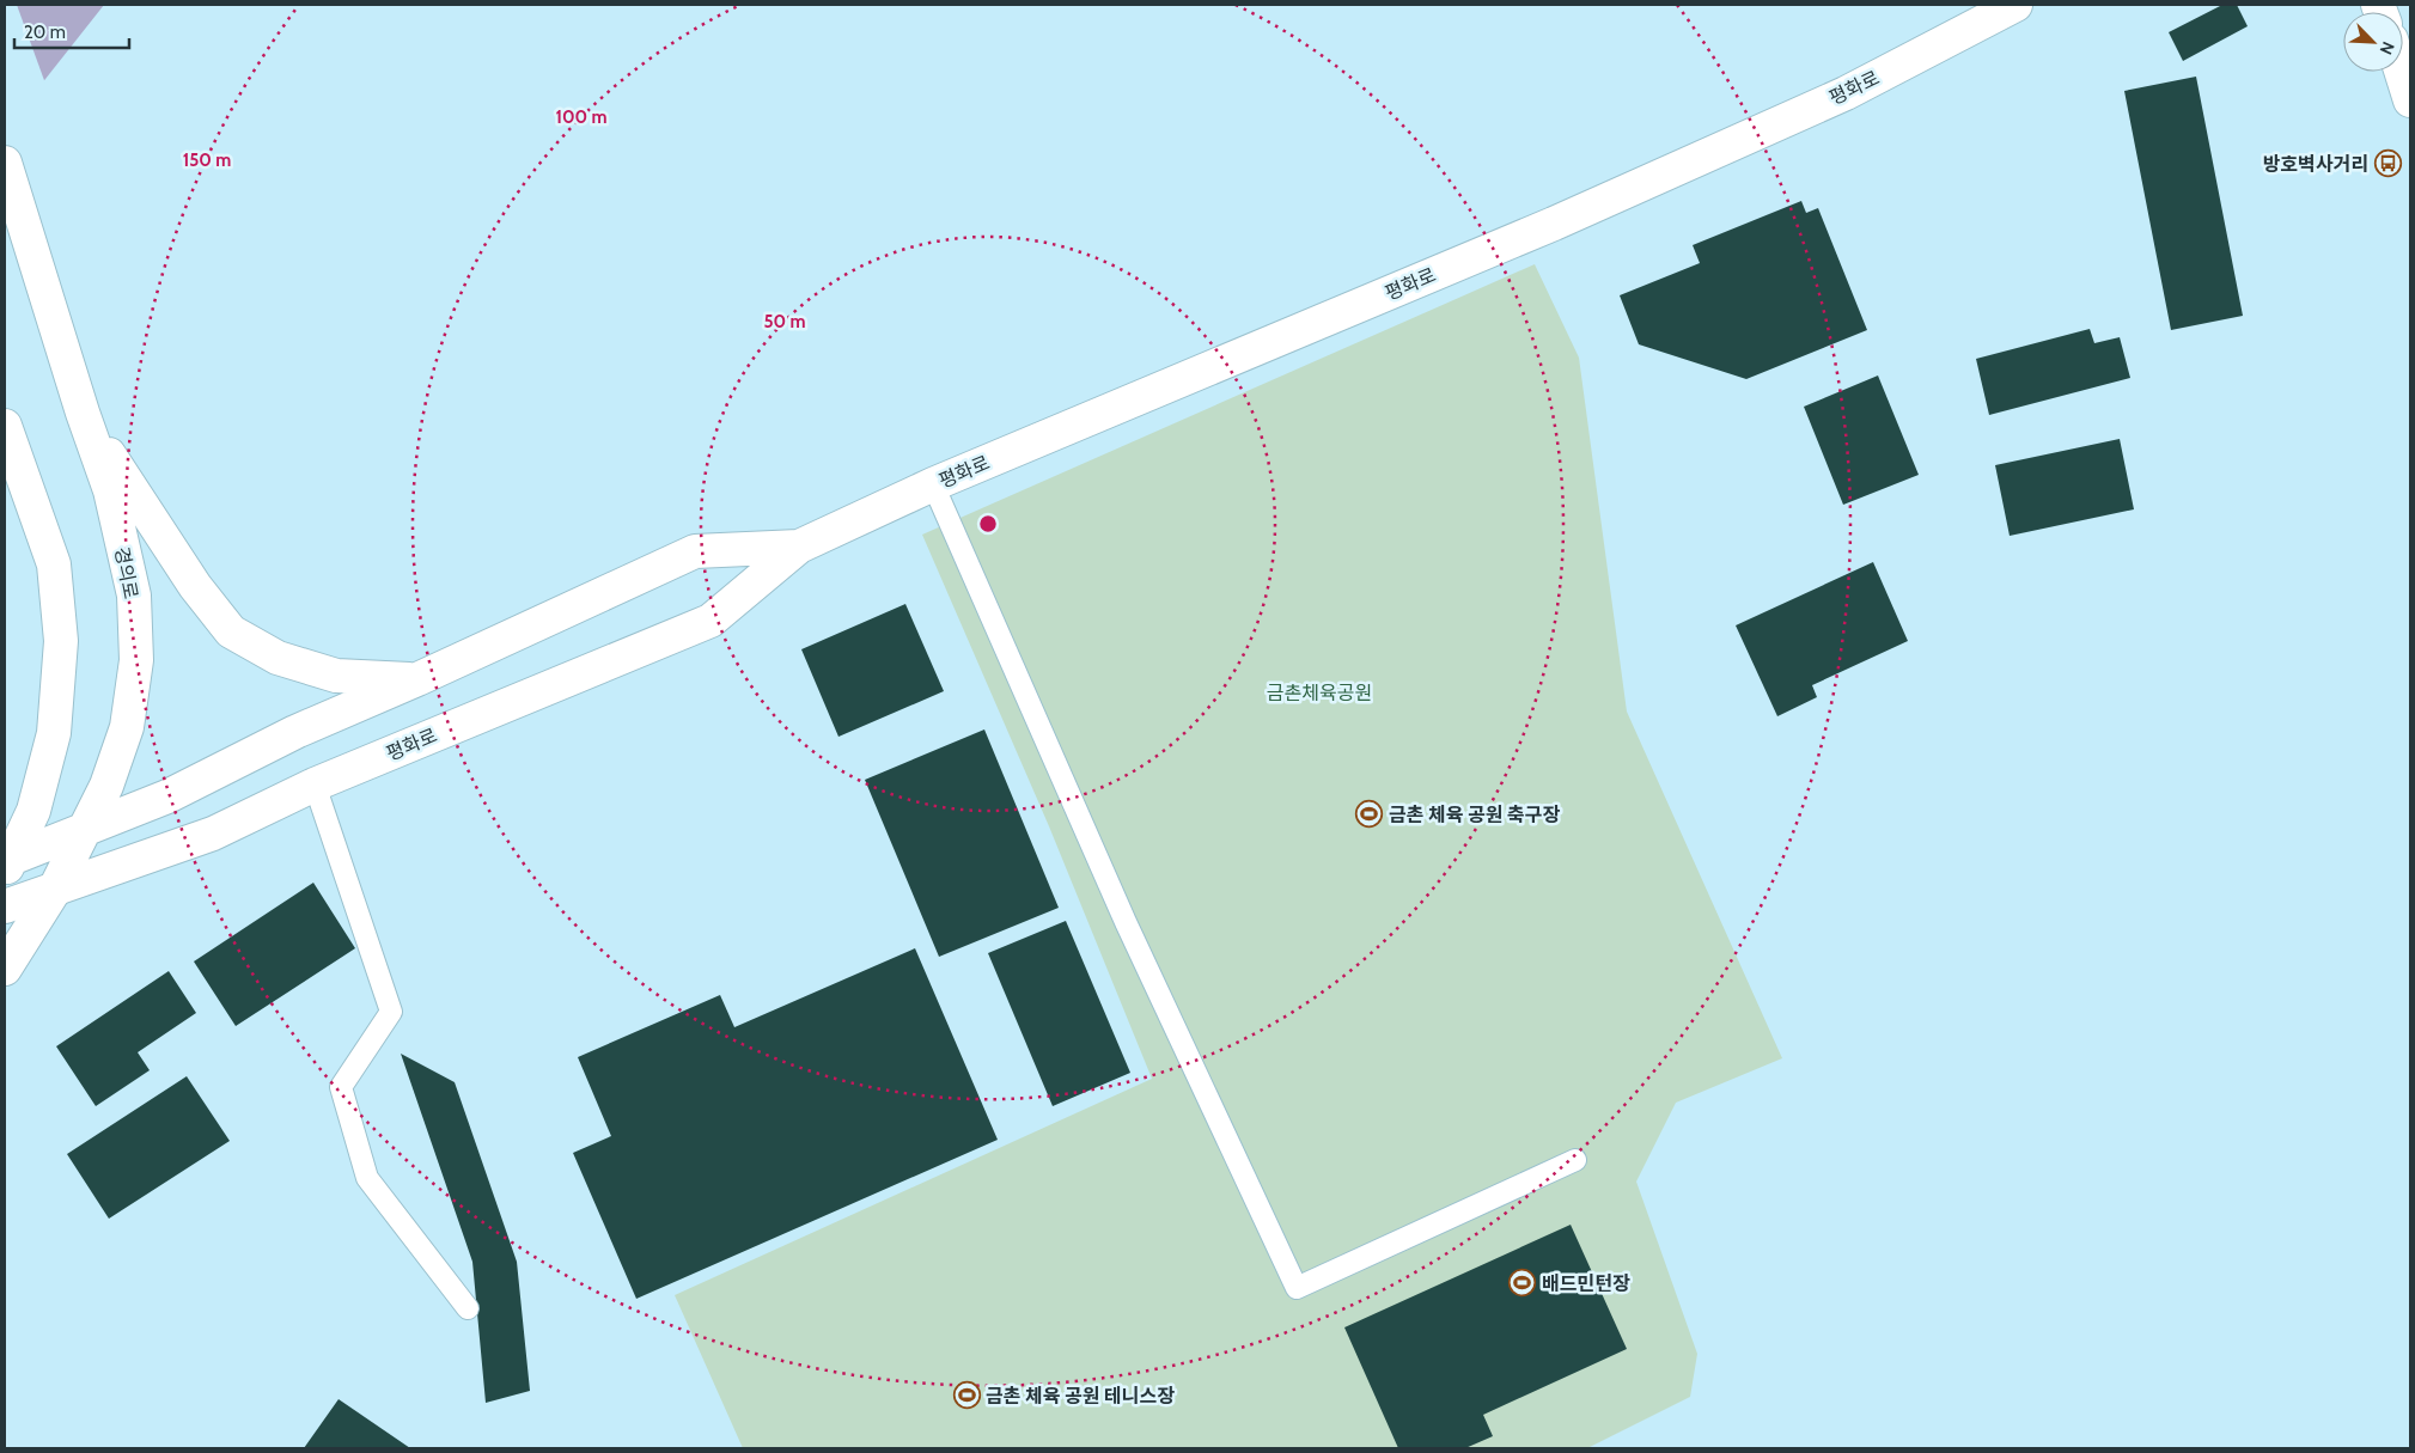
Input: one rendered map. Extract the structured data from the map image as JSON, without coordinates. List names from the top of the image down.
{
  "streets": {
    "main road": ["평화로", "경의로"]
  },
  "crossings": [
    ["평화로", "경의로"]
  ],
  "parks": ["금촌체육공원"],
  "places": {
    "bus stop": ["방호벽사거리"],
    "sports": ["금촌 체육 공원 축구장", "배드민턴장", "금촌 체육 공원 테니스장"]
  },
  "scale_bar": "20 m",
  "north": "bottom right",
  "rings": ["100 m", "150 m", "50 m"]
}
